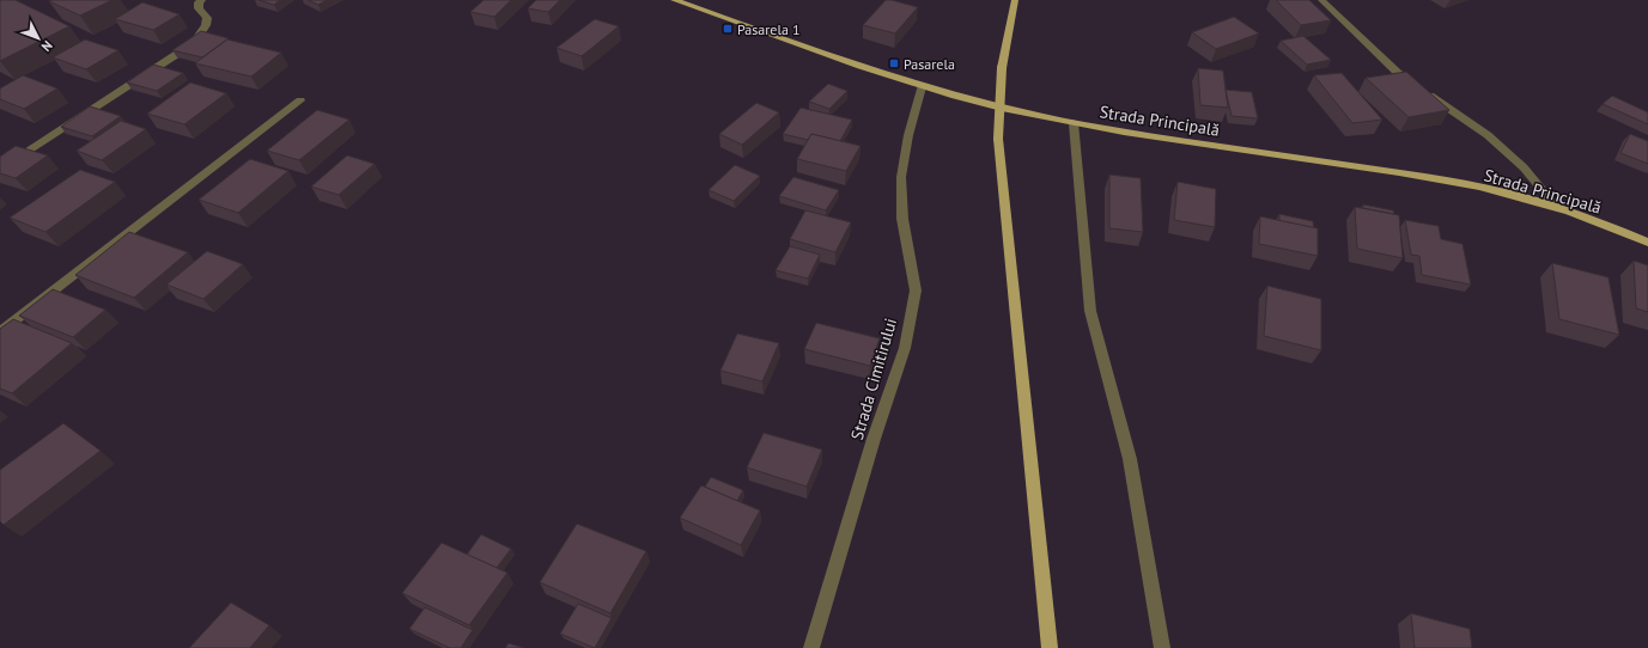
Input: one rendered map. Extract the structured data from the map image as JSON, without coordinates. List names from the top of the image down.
{
  "streets": {
    "main road": ["Strada Principală"],
    "street": ["Strada Cimitirului"]
  },
  "crossings": [
    ["Strada Principală", "Strada Cimitirului"]
  ],
  "places": {
    "transit": ["Pasarela 1", "Pasarela"]
  },
  "north": "bottom right"
}
